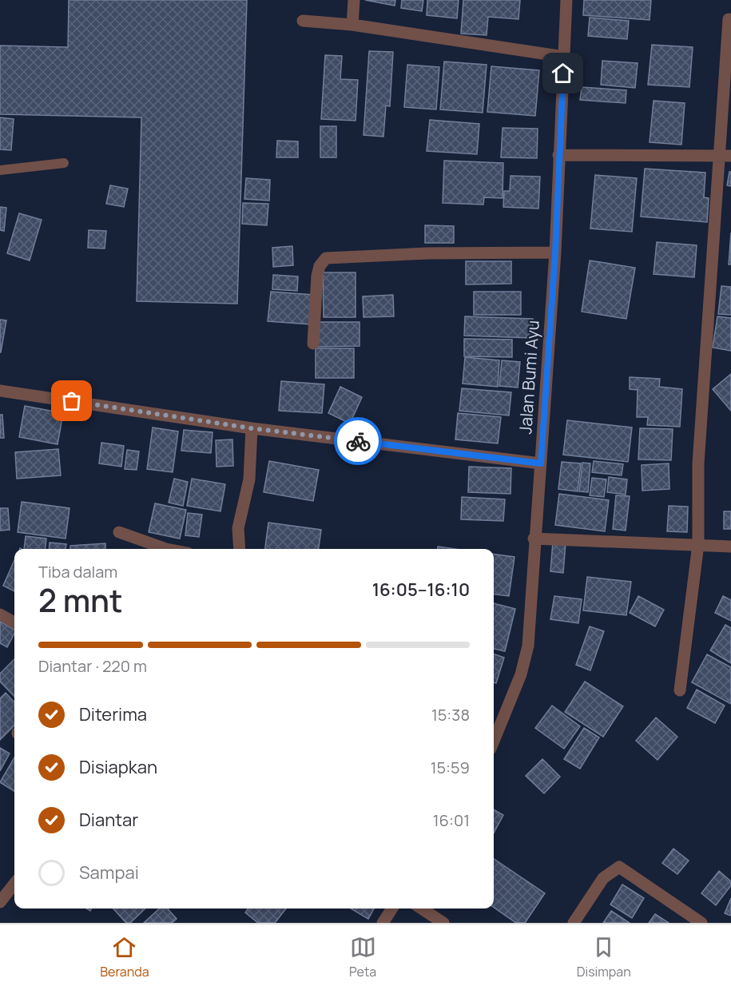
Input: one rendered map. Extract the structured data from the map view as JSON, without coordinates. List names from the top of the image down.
{
  "streets": {
    "street": ["Jalan Bumi Ayu"]
  },
  "page": {
    "heading": ["2 mnt", "Tiba dalam", "16:05–16:10"],
    "bar": "Diantar · 220 m",
    "list": [
      ["Diterima", "15:38"],
      ["Disiapkan", "15:59"],
      ["Diantar", "16:01"],
      "Sampai"
    ],
    "tabs": ["Beranda", "Peta", "Disimpan"]
  }
}
